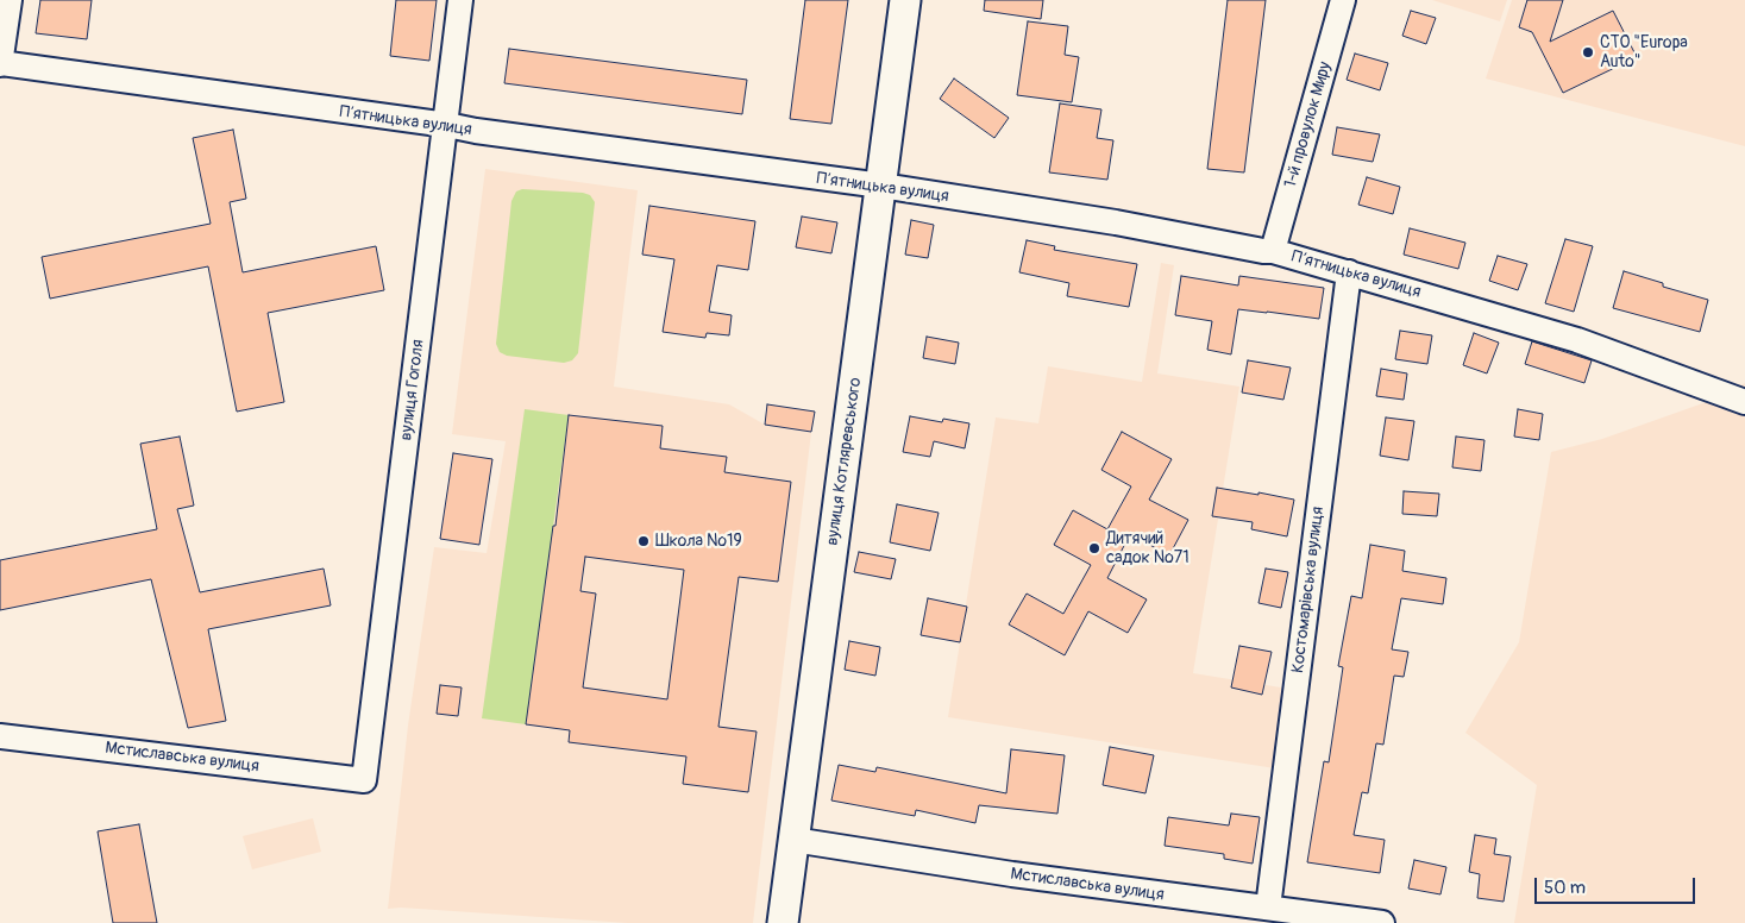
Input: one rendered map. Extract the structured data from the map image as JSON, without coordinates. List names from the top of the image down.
{
  "streets": {
    "street": [
      "Пʼятницька вулиця",
      "1-й провулок Миру",
      "вулиця Гоголя",
      "вулиця Котляревського",
      "Костомарівська вулиця",
      "Мстиславська вулиця"
    ]
  },
  "crossings": [
    ["Пʼятницька вулиця", "1-й провулок Миру"],
    ["Пʼятницька вулиця", "вулиця Гоголя"],
    ["Пʼятницька вулиця", "вулиця Котляревського"],
    ["Пʼятницька вулиця", "Костомарівська вулиця"],
    ["вулиця Гоголя", "Мстиславська вулиця"],
    ["вулиця Котляревського", "Мстиславська вулиця"],
    ["Костомарівська вулиця", "Мстиславська вулиця"]
  ],
  "places": ["СТО \"Europa Auto\"", "Школа №19", "Дитячий садок №71"],
  "scale_bar": "50 m"
}
